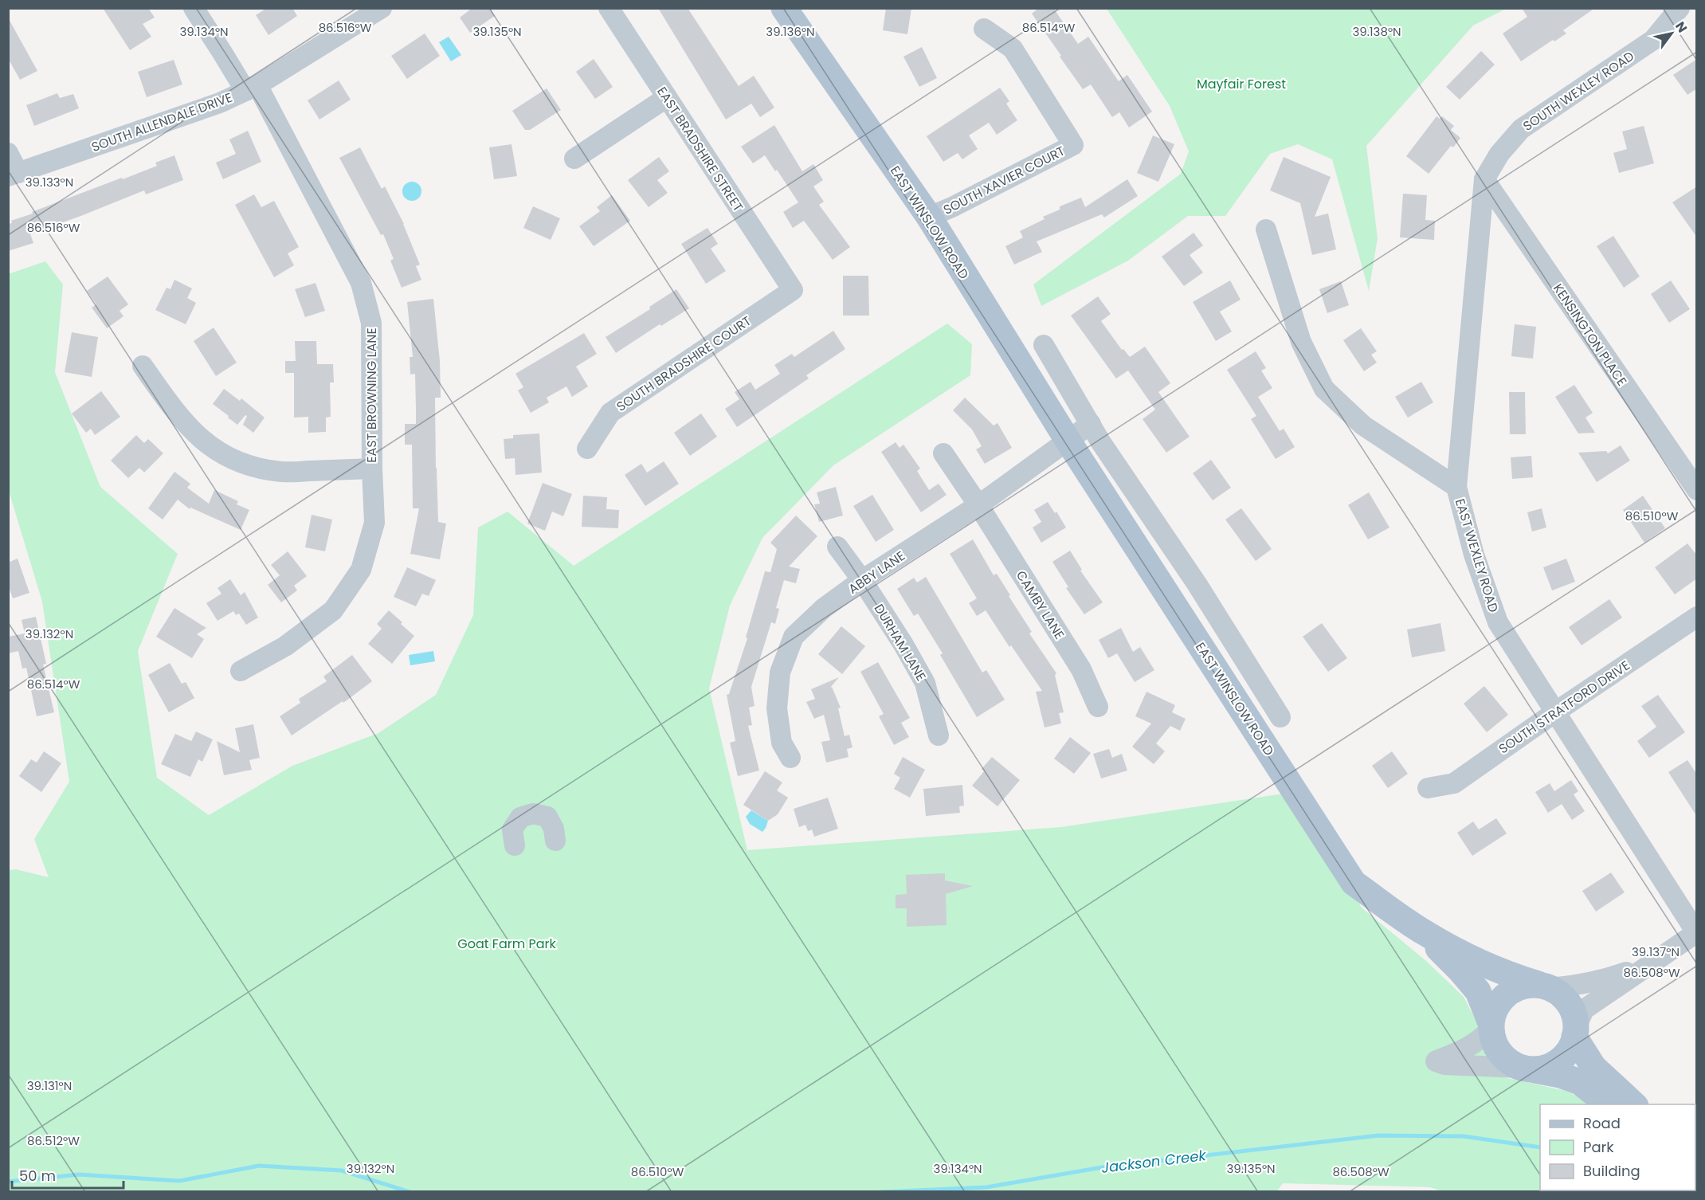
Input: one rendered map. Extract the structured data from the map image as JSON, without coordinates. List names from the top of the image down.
{
  "streets": {
    "main road": ["EAST WINSLOW ROAD"],
    "street": [
      "SOUTH WEXLEY ROAD",
      "SOUTH ALLENDALE DRIVE",
      "EAST BRADSHIRE STREET",
      "SOUTH XAVIER COURT",
      "KENSINGTON PLACE",
      "SOUTH BRADSHIRE COURT",
      "EAST BROWNING LANE",
      "EAST WEXLEY ROAD",
      "ABBY LANE",
      "CAMBY LANE",
      "DURHAM LANE",
      "SOUTH STRATFORD DRIVE"
    ]
  },
  "crossings": [
    ["SOUTH WEXLEY ROAD", "KENSINGTON PLACE"],
    ["SOUTH WEXLEY ROAD", "EAST WEXLEY ROAD"],
    ["SOUTH ALLENDALE DRIVE", "EAST BROWNING LANE"],
    ["EAST BRADSHIRE STREET", "SOUTH BRADSHIRE COURT"],
    ["SOUTH XAVIER COURT", "EAST WINSLOW ROAD"],
    ["EAST WINSLOW ROAD", "ABBY LANE"],
    ["KENSINGTON PLACE", "EAST WEXLEY ROAD"],
    ["EAST WEXLEY ROAD", "SOUTH STRATFORD DRIVE"],
    ["ABBY LANE", "CAMBY LANE"],
    ["ABBY LANE", "DURHAM LANE"]
  ],
  "water": ["Jackson Creek"],
  "parks": ["Mayfair Forest", "Goat Farm Park"],
  "legend": ["Road", "Park", "Building"],
  "scale_bar": "50 m",
  "north": "top right",
  "coordinates": [
    "86.516°W",
    "86.514°W",
    "39.134°N",
    "39.135°N",
    "39.136°N",
    "39.138°N",
    "39.133°N",
    "86.510°W",
    "39.132°N",
    "39.137°N",
    "86.508°W",
    "39.131°N",
    "86.512°W"
  ]
}
